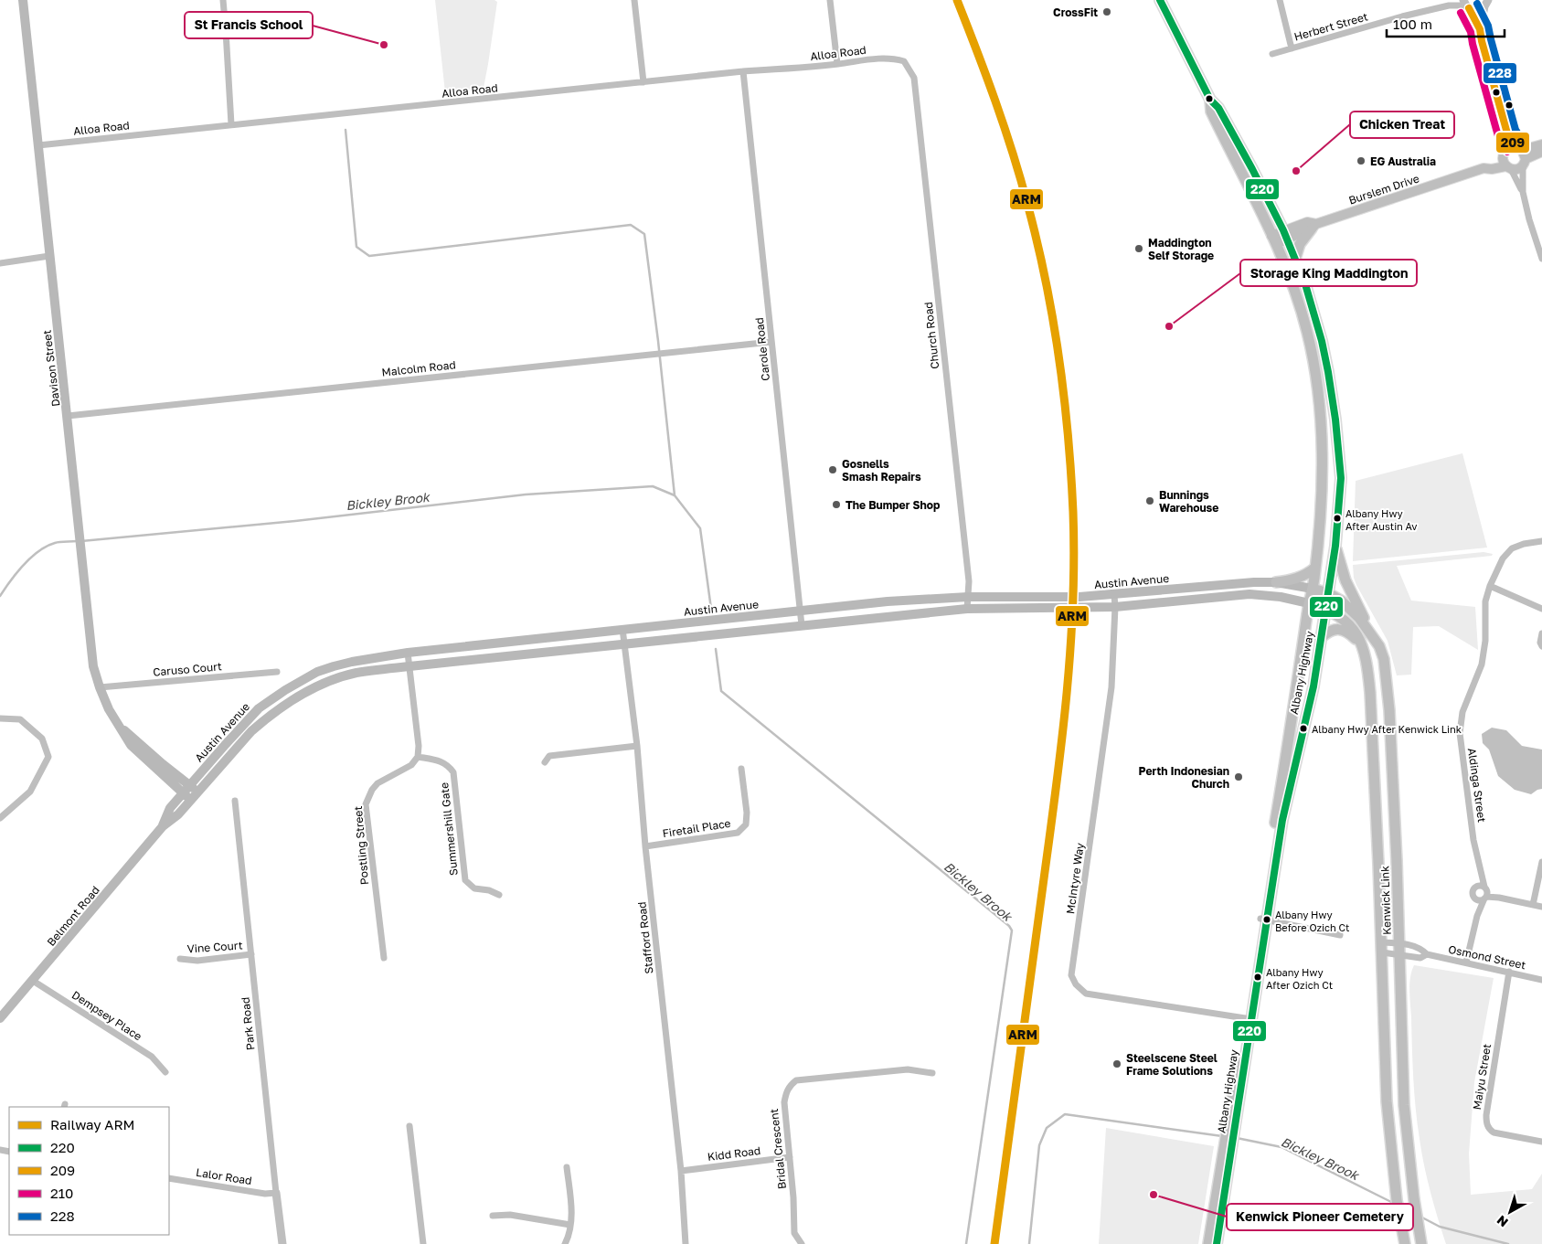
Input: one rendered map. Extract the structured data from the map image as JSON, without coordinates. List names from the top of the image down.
{
  "streets": {
    "highway": ["Albany Highway", "Kenwick Link"],
    "main road": [
      "Burslem Drive",
      "Davison Street",
      "Austin Avenue",
      "Belmont Road"
    ],
    "street": [
      "Herbert Street",
      "Alloa Road",
      "Church Road",
      "Carole Road",
      "Malcolm Road",
      "Caruso Court",
      "Aldinga Street",
      "Firetail Place",
      "Summershill Gate",
      "Postling Street",
      "McIntyre Way",
      "Stafford Road",
      "Vine Court",
      "Osmond Street",
      "Dempsey Place",
      "Park Road",
      "Maiyu Street",
      "Bridal Crescent",
      "Kidd Road",
      "Lalor Road"
    ]
  },
  "crossings": [
    ["Alloa Road", "Church Road"],
    ["Alloa Road", "Carole Road"],
    ["Alloa Road", "Davison Street"],
    ["Burslem Drive", "Albany Highway"],
    ["Church Road", "Austin Avenue"],
    ["Carole Road", "Malcolm Road"],
    ["Carole Road", "Austin Avenue"],
    ["Davison Street", "Malcolm Road"],
    ["Davison Street", "Austin Avenue"],
    ["Davison Street", "Caruso Court"],
    ["Davison Street", "Belmont Road"],
    ["Austin Avenue", "Albany Highway"],
    ["Austin Avenue", "McIntyre Way"],
    ["Austin Avenue", "Kenwick Link"],
    ["Austin Avenue", "Belmont Road"],
    ["Austin Avenue", "Stafford Road"],
    ["Albany Highway", "McIntyre Way"],
    ["Albany Highway", "Kenwick Link"],
    ["Aldinga Street", "Osmond Street"],
    ["Firetail Place", "Stafford Road"],
    ["Summershill Gate", "Postling Street"],
    ["Kenwick Link", "Osmond Street"],
    ["Belmont Road", "Dempsey Place"],
    ["Stafford Road", "Kidd Road"],
    ["Vine Court", "Park Road"],
    ["Osmond Street", "Maiyu Street"],
    ["Park Road", "Lalor Road"],
    ["Bridal Crescent", "Kidd Road"]
  ],
  "water": ["Bickley Brook"],
  "places": [
    "CrossFit",
    "St Francis School",
    "EG Australia",
    "Chicken Treat",
    "Maddington Self Storage",
    "Storage King Maddington",
    "Gosnells Smash Repairs",
    "Bunnings Warehouse",
    "The Bumper Shop",
    "Albany Hwy After Austin Av",
    "Albany Hwy After Kenwick Link",
    "Perth Indonesian Church",
    "Albany Hwy Before Ozich Ct",
    "Albany Hwy After Ozich Ct",
    "Steelscene Steel Frame Solutions",
    "Kenwick Pioneer Cemetery"
  ],
  "lines": [
    "rail line ARM",
    "transit line 220",
    "transit line 228",
    "transit line 209",
    "transit line 210"
  ],
  "legend": [
    "Railway ARM",
    "220",
    "209",
    "210",
    "228"
  ],
  "scale_bar": "100 m",
  "north": "bottom left"
}
